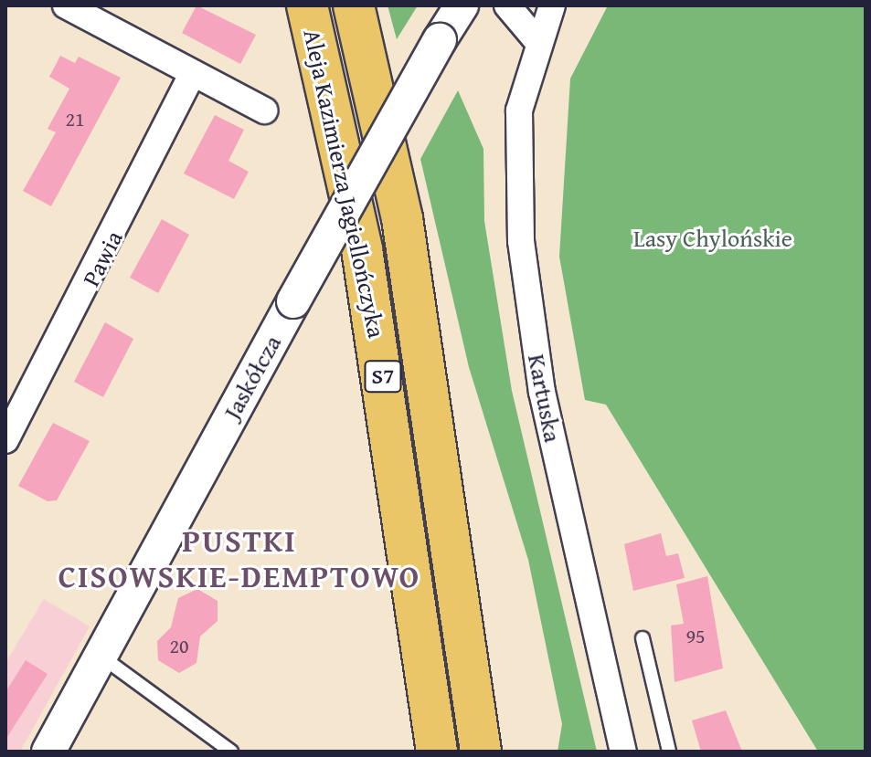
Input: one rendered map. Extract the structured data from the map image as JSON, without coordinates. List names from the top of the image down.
{
  "streets": {
    "highway": ["Aleja Kazimierza Jagiellończyka", "S7"],
    "street": ["Pawia", "Jaskółcza", "Kartuska"]
  },
  "districts": ["PUSTKI CISOWSKIE-DEMPTOWO"],
  "parks": ["Lasy Chylońskie"],
  "house_numbers": ["21", "95", "20"]
}
